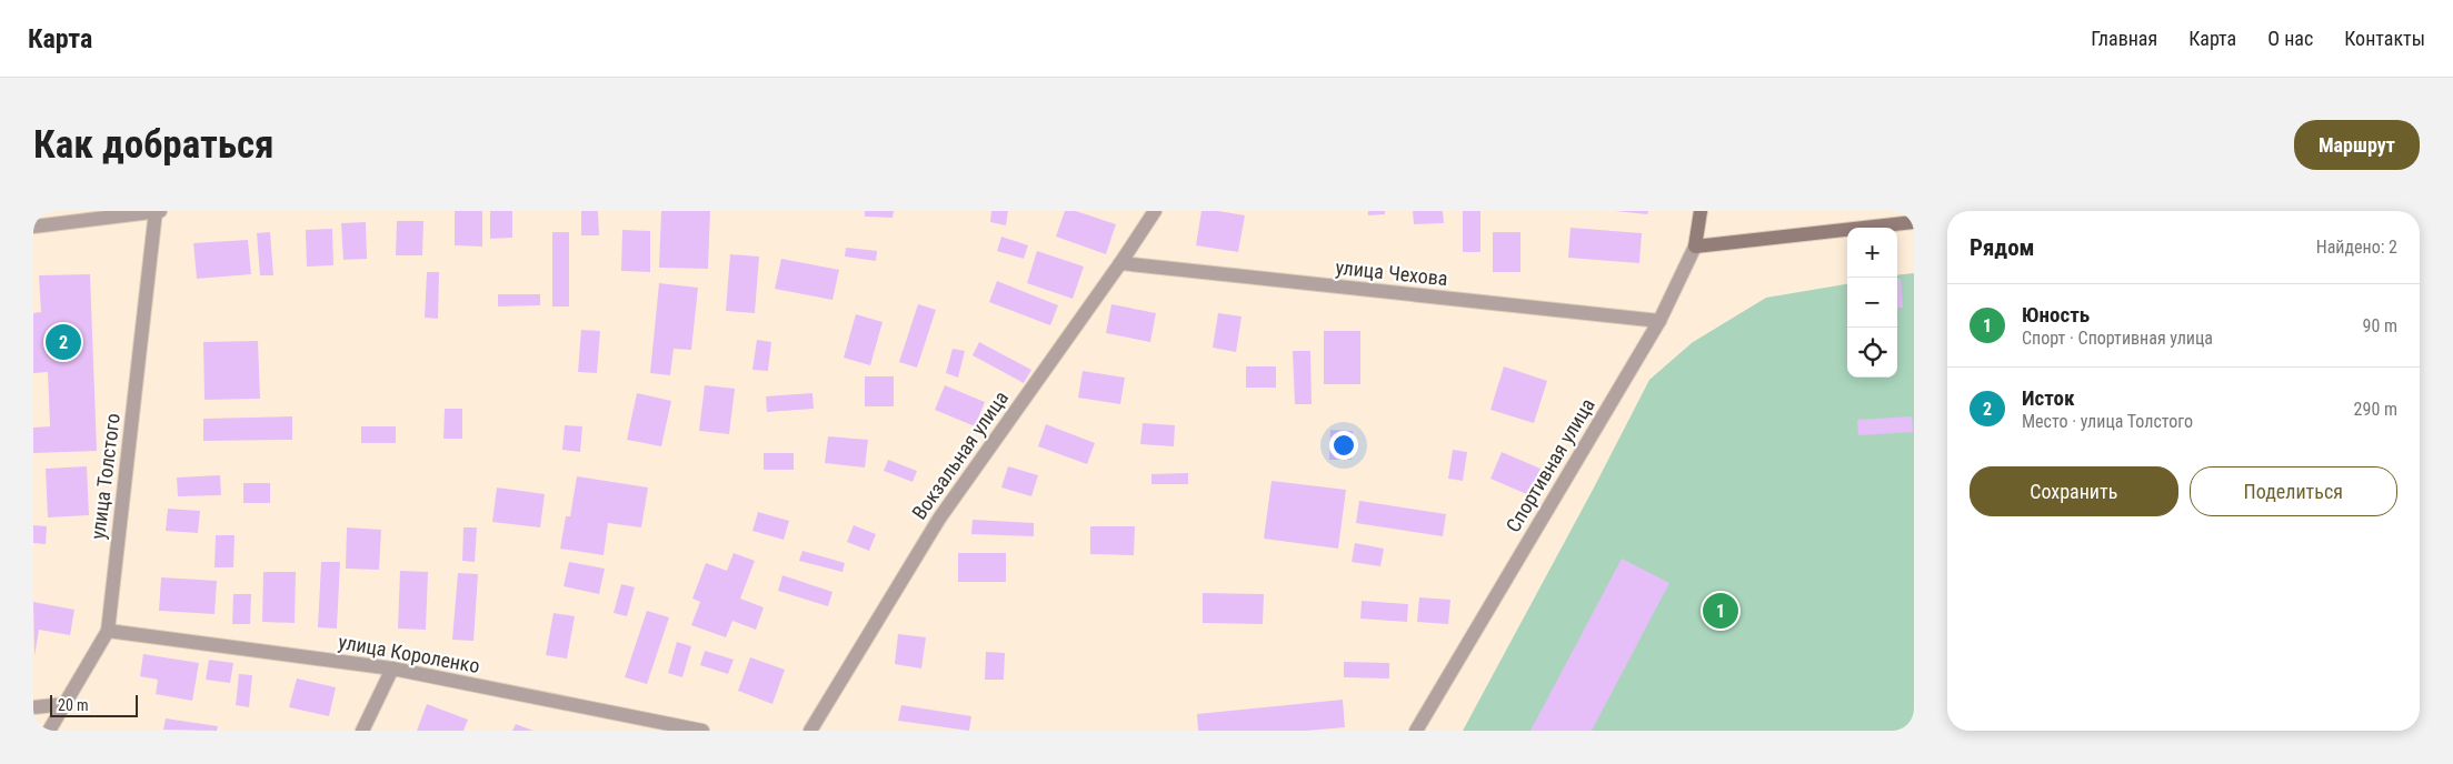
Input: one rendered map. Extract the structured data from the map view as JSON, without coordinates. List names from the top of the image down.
{
  "streets": {
    "main road": ["Спортивная улица"],
    "street": [
      "улица Чехова",
      "Вокзальная улица",
      "улица Толстого",
      "улица Короленко"
    ]
  },
  "crossings": [
    ["улица Чехова", "Вокзальная улица"],
    ["улица Чехова", "Спортивная улица"],
    ["улица Толстого", "улица Короленко"]
  ],
  "scale_bar": "20 m",
  "page": {
    "header": "Карта",
    "nav": [
      "Главная",
      "Карта",
      "О нас",
      "Контакты"
    ],
    "buttons": [
      "Маршрут",
      ["Сохранить", "Поделиться"]
    ],
    "title": "Как добраться",
    "heading": ["Рядом", "Найдено: 2"],
    "map_buttons": ["+", "−"],
    "list": [
      {
        "mark": "1",
        "name": "Юность",
        "note": "Спорт · Спортивная улица",
        "value": "90 m"
      },
      {
        "mark": "2",
        "name": "Исток",
        "note": "Место · улица Толстого",
        "value": "290 m"
      }
    ],
    "pins": ["2", "1"],
    "scale": "20 m"
  }
}
